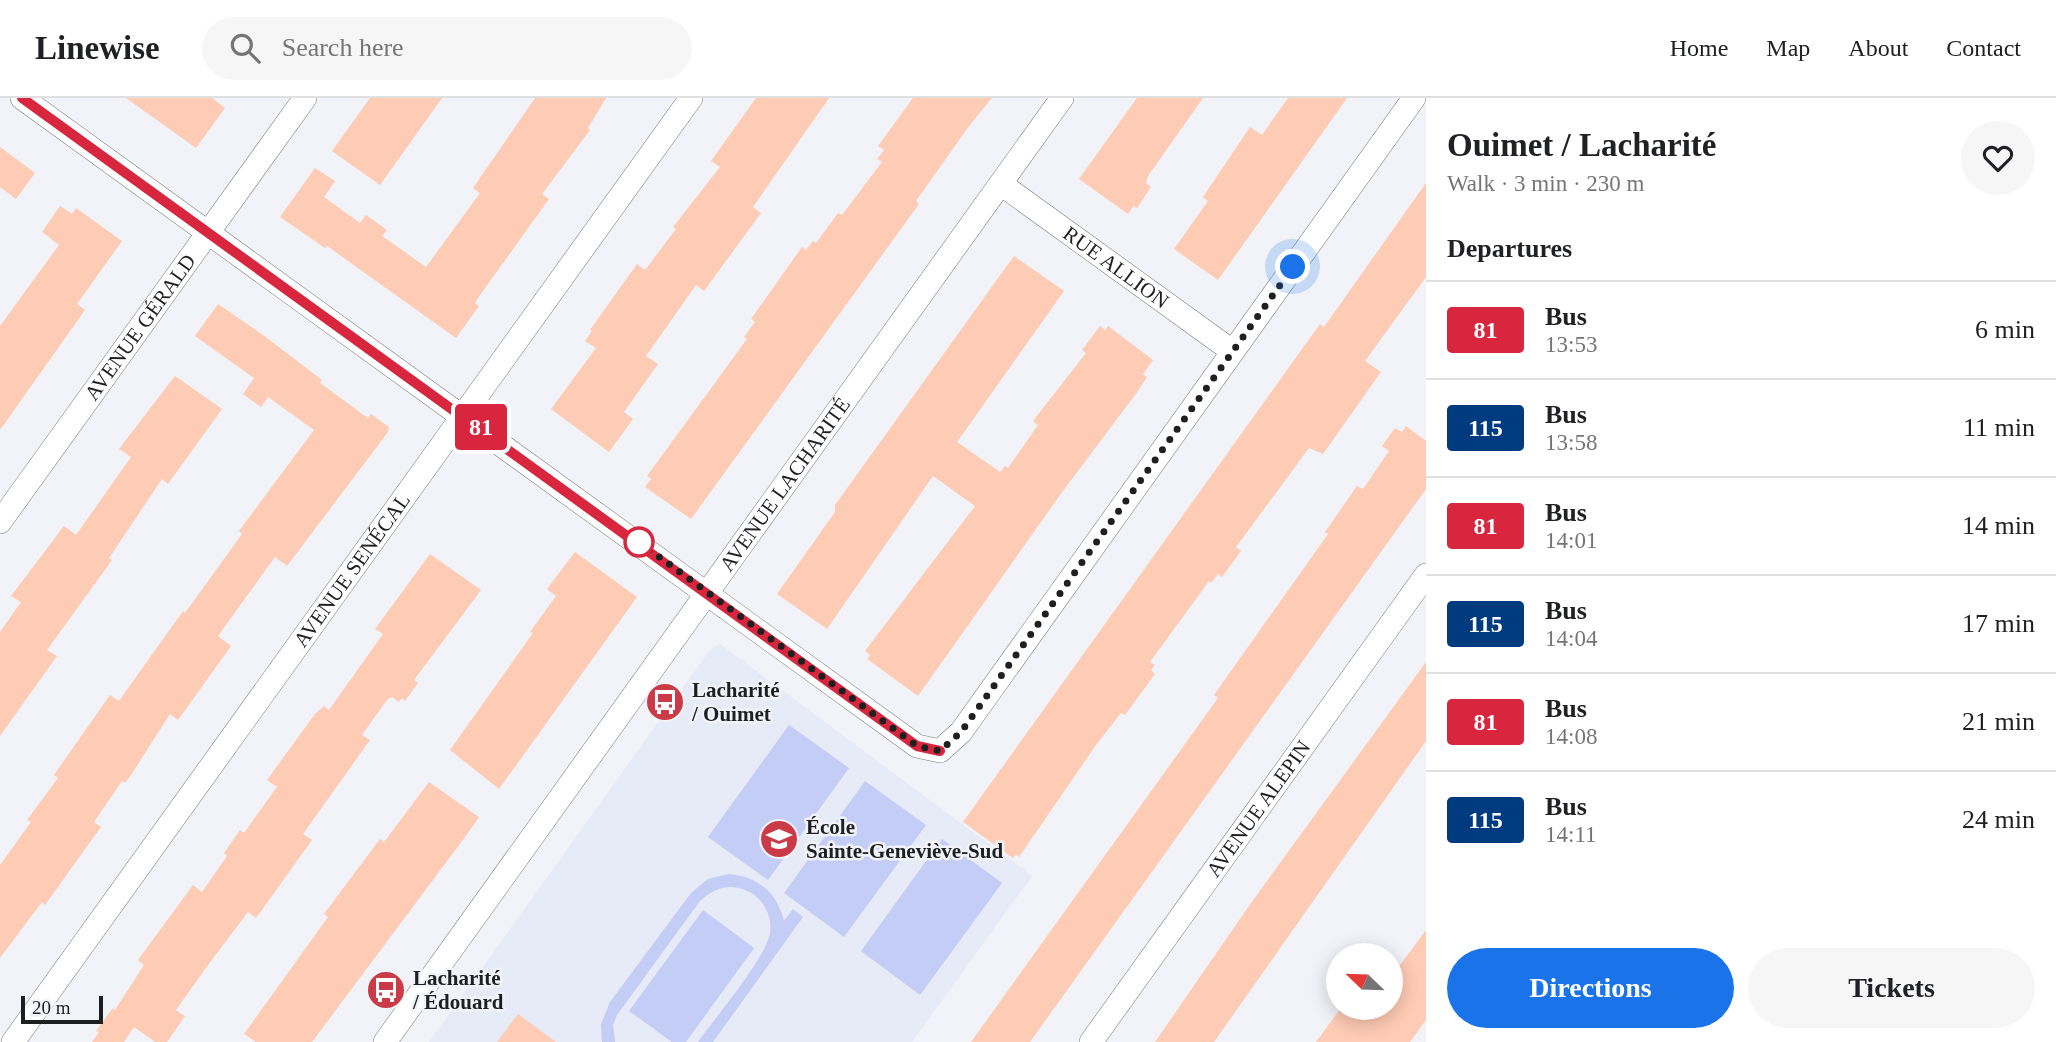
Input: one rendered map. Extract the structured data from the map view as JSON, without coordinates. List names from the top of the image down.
{
  "streets": {
    "street": [
      "RUE ALLION",
      "AVENUE GÉRALD",
      "AVENUE LACHARITÉ",
      "AVENUE SENÉCAL",
      "AVENUE ALEPIN"
    ]
  },
  "crossings": [
    ["RUE ALLION", "AVENUE LACHARITÉ"]
  ],
  "places": {
    "bus stop": ["Lacharité / Ouimet", "Lacharité / Édouard"],
    "school or university": ["École Sainte-Geneviève-Sud"]
  },
  "lines": ["bus line 81"],
  "scale_bar": "20 m",
  "north": "top left",
  "page": {
    "header": "Linewise",
    "search": "Search here",
    "nav": [
      "Home",
      "Map",
      "About",
      "Contact"
    ],
    "on_map": "81",
    "heading": [
      ["Ouimet / Lacharité", "Walk · 3 min · 230 m"],
      "Departures"
    ],
    "list": [
      {
        "mark": "81",
        "name": "Bus",
        "note": "13:53",
        "value": "6 min"
      },
      {
        "mark": "115",
        "name": "Bus",
        "note": "13:58",
        "value": "11 min"
      },
      {
        "mark": "81",
        "name": "Bus",
        "note": "14:01",
        "value": "14 min"
      },
      {
        "mark": "115",
        "name": "Bus",
        "note": "14:04",
        "value": "17 min"
      },
      {
        "mark": "81",
        "name": "Bus",
        "note": "14:08",
        "value": "21 min"
      },
      {
        "mark": "115",
        "name": "Bus",
        "note": "14:11",
        "value": "24 min"
      }
    ],
    "buttons": ["Directions", "Tickets"],
    "scale": "20 m"
  }
}
